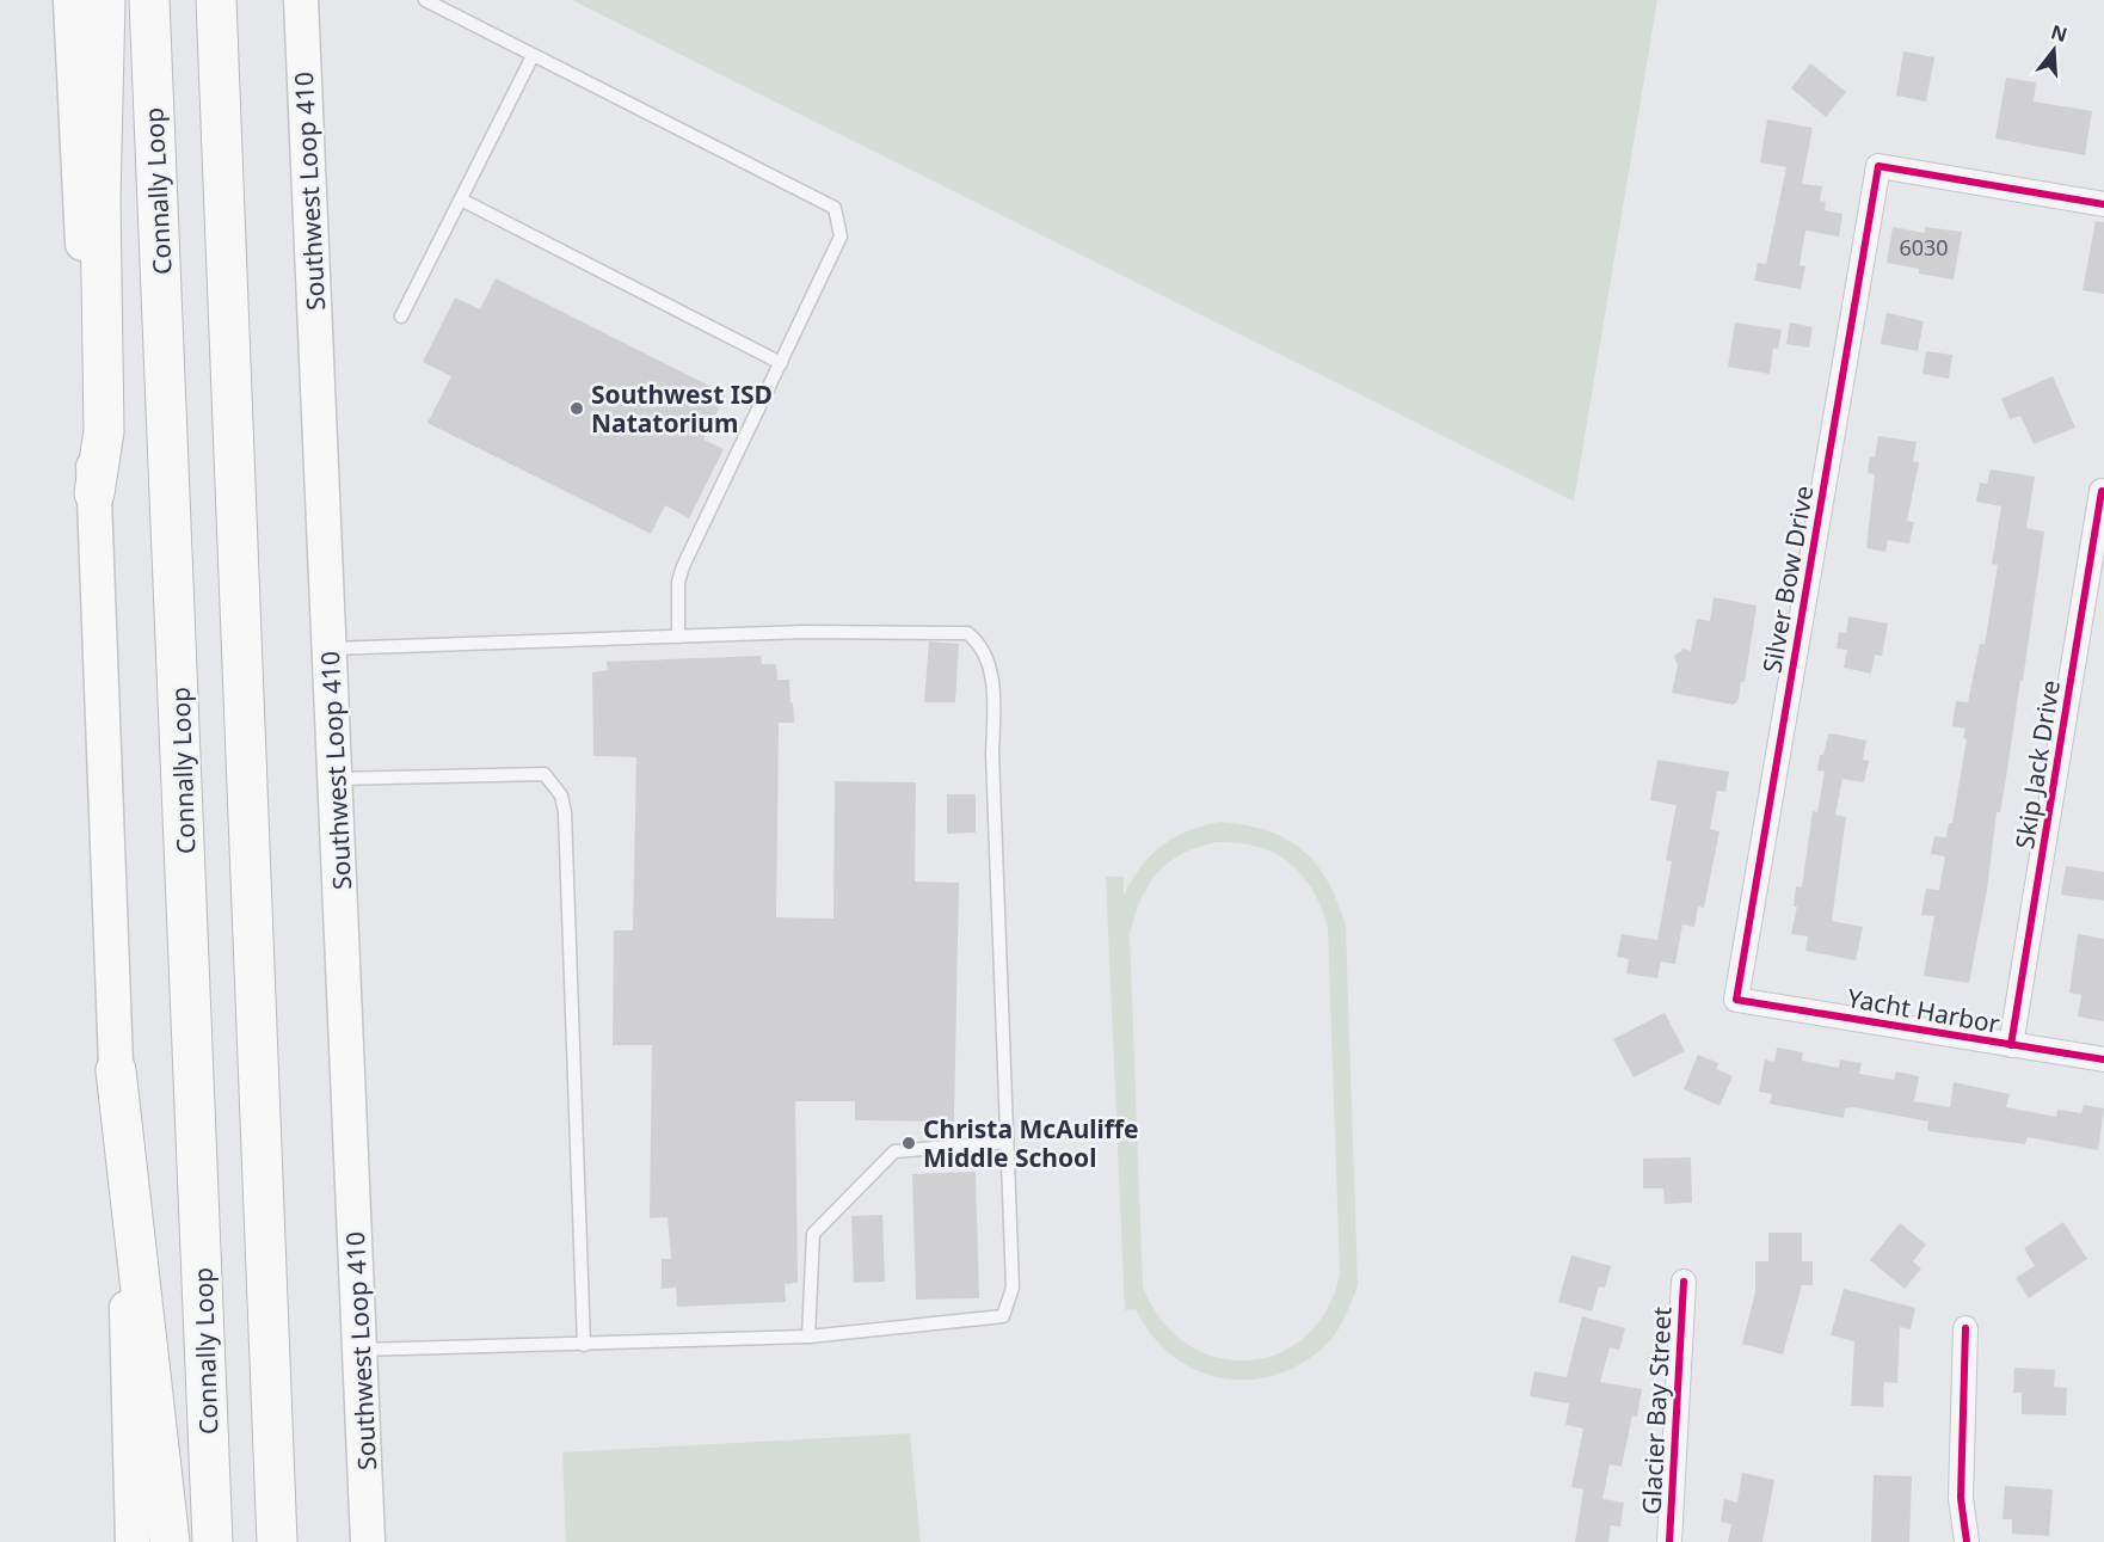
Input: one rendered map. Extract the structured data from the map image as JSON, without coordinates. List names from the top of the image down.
{
  "streets": {
    "highway": ["Connally Loop"],
    "main road": ["Southwest Loop 410"],
    "street": [
      "Silver Bow Drive",
      "Skip Jack Drive",
      "Yacht Harbor",
      "Glacier Bay Street"
    ]
  },
  "crossings": [
    ["Silver Bow Drive", "Yacht Harbor"],
    ["Skip Jack Drive", "Yacht Harbor"]
  ],
  "places": ["Southwest ISD Natatorium", "Christa McAuliffe Middle School"],
  "house_numbers": ["6030"],
  "north": "top"
}
